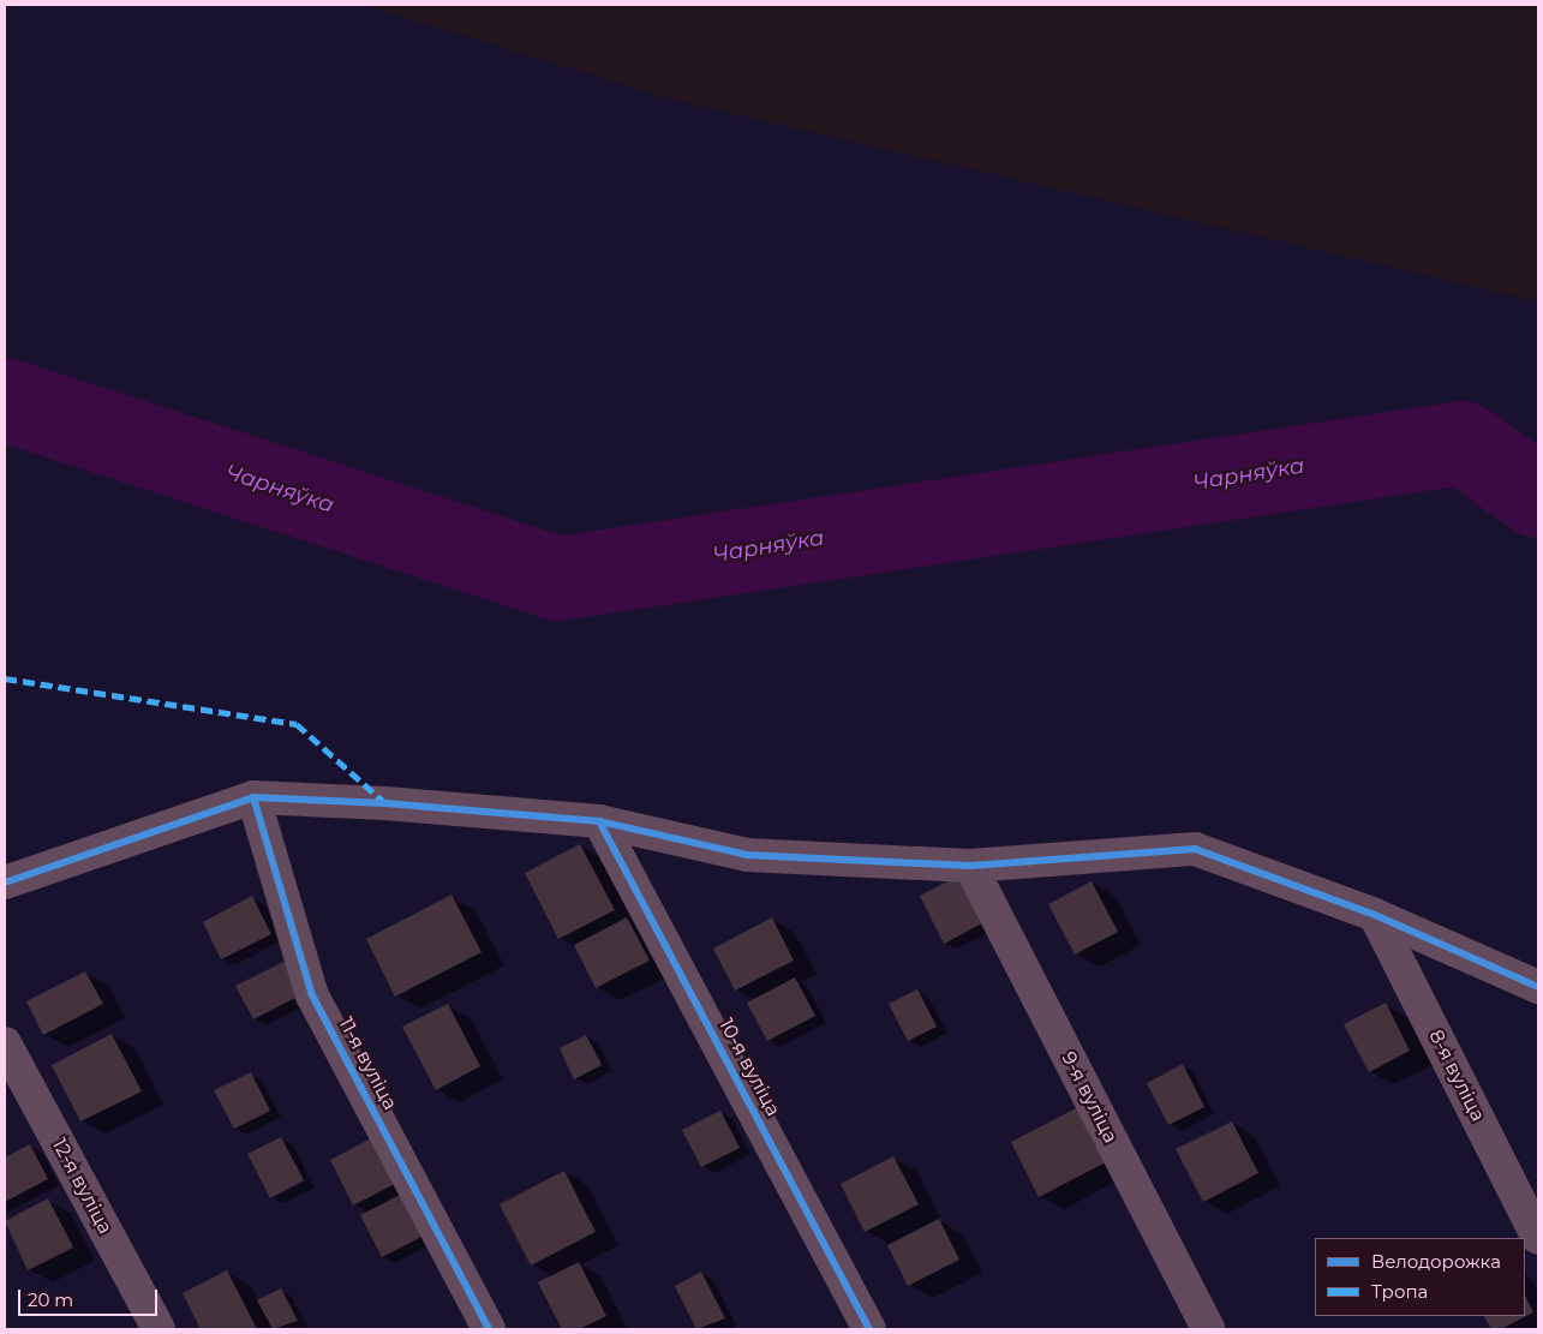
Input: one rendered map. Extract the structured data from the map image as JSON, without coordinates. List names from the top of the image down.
{
  "streets": {
    "street": [
      "11-я вуліца",
      "10-я вуліца",
      "8-я вуліца",
      "9-я вуліца",
      "12-я вуліца"
    ]
  },
  "water": ["Чарняўка"],
  "legend": ["Велодорожка", "Тропа"],
  "scale_bar": "20 m"
}
